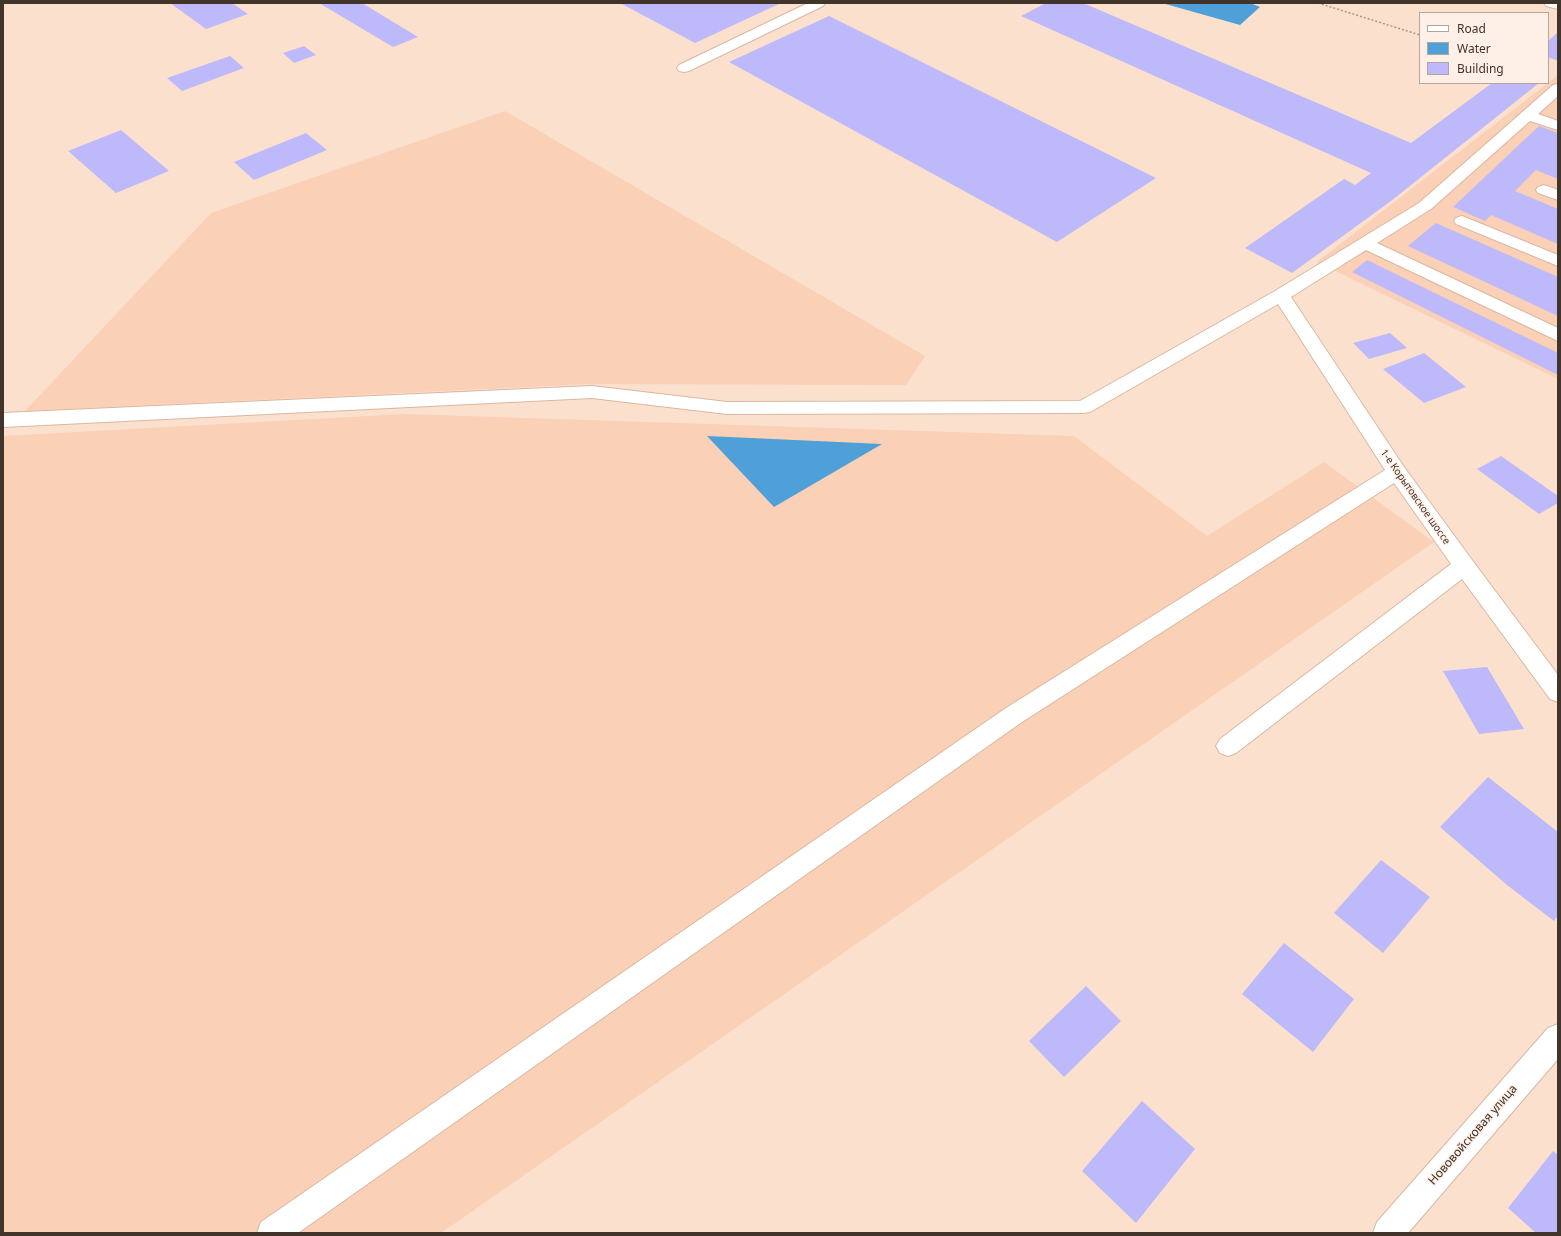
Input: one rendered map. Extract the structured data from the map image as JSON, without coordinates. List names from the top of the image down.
{
  "streets": {
    "street": ["1-е Корытовское шоссе", "Нововойсковая улица"]
  },
  "legend": ["Road", "Water", "Building"]
}
